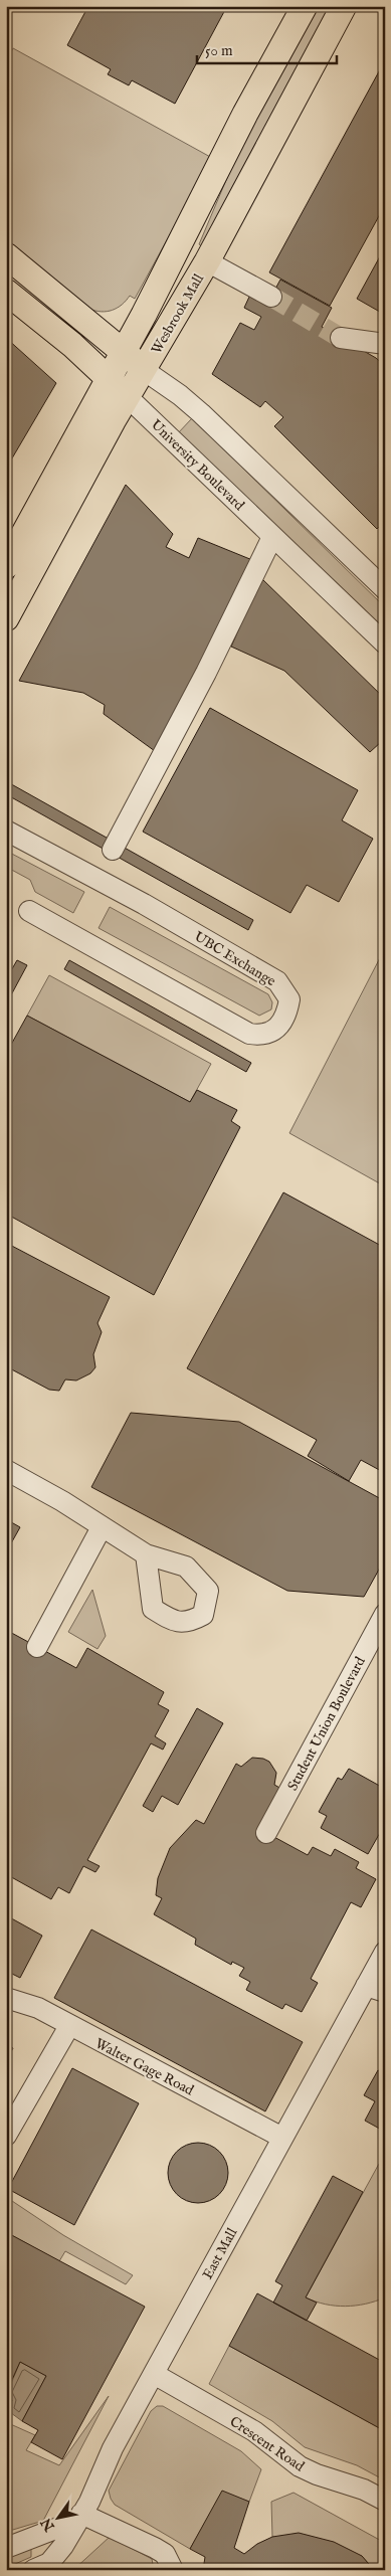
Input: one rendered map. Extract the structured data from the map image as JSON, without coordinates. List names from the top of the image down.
{
  "streets": {
    "main road": ["Wesbrook Mall", "University Boulevard"],
    "street": [
      "UBC Exchange",
      "Student Union Boulevard",
      "Walter Gage Road",
      "East Mall",
      "Crescent Road"
    ]
  },
  "crossings": [
    ["Wesbrook Mall", "University Boulevard"],
    ["Walter Gage Road", "East Mall"],
    ["East Mall", "Crescent Road"]
  ],
  "scale_bar": "50 m",
  "north": "bottom left"
}
